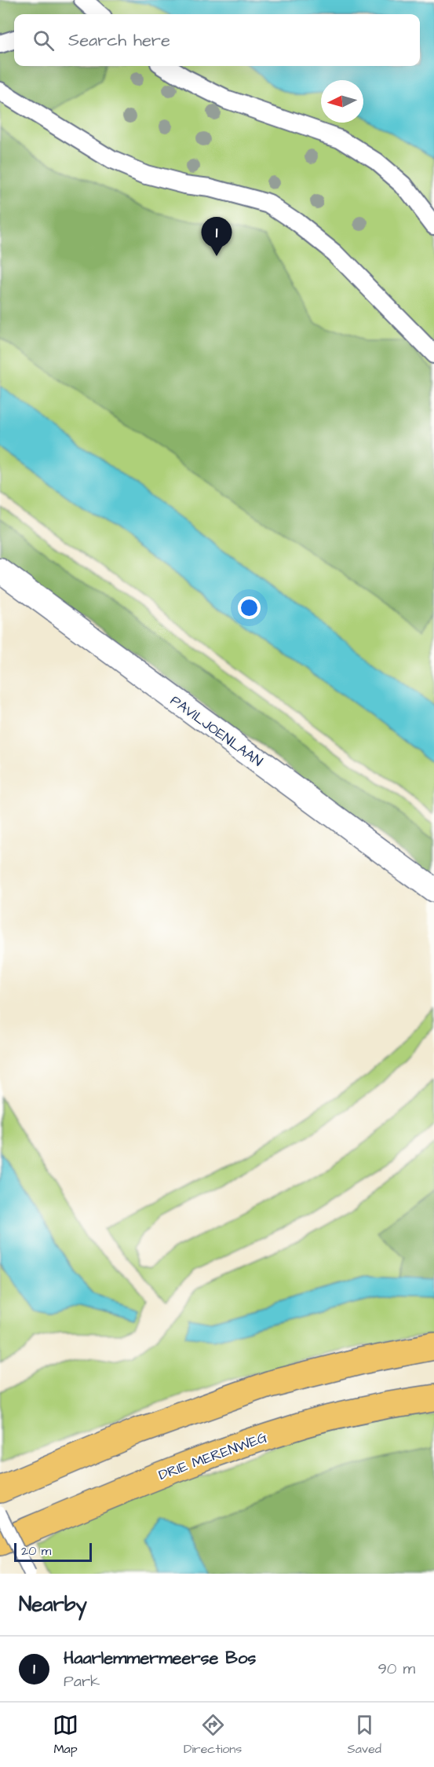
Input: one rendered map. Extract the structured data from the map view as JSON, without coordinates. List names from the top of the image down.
{
  "streets": {
    "main road": ["DRIE MERENWEG"],
    "street": ["PAVILJOENLAAN"]
  },
  "scale_bar": "20 m",
  "north": "left",
  "page": {
    "search": "Search here",
    "pins": "1",
    "scale": "20 m",
    "heading": "Nearby",
    "list": [
      {
        "mark": "1",
        "name": "Haarlemmermeerse Bos",
        "note": "Park",
        "value": "90 m"
      }
    ],
    "nav": ["Map", "Directions", "Saved"]
  }
}
